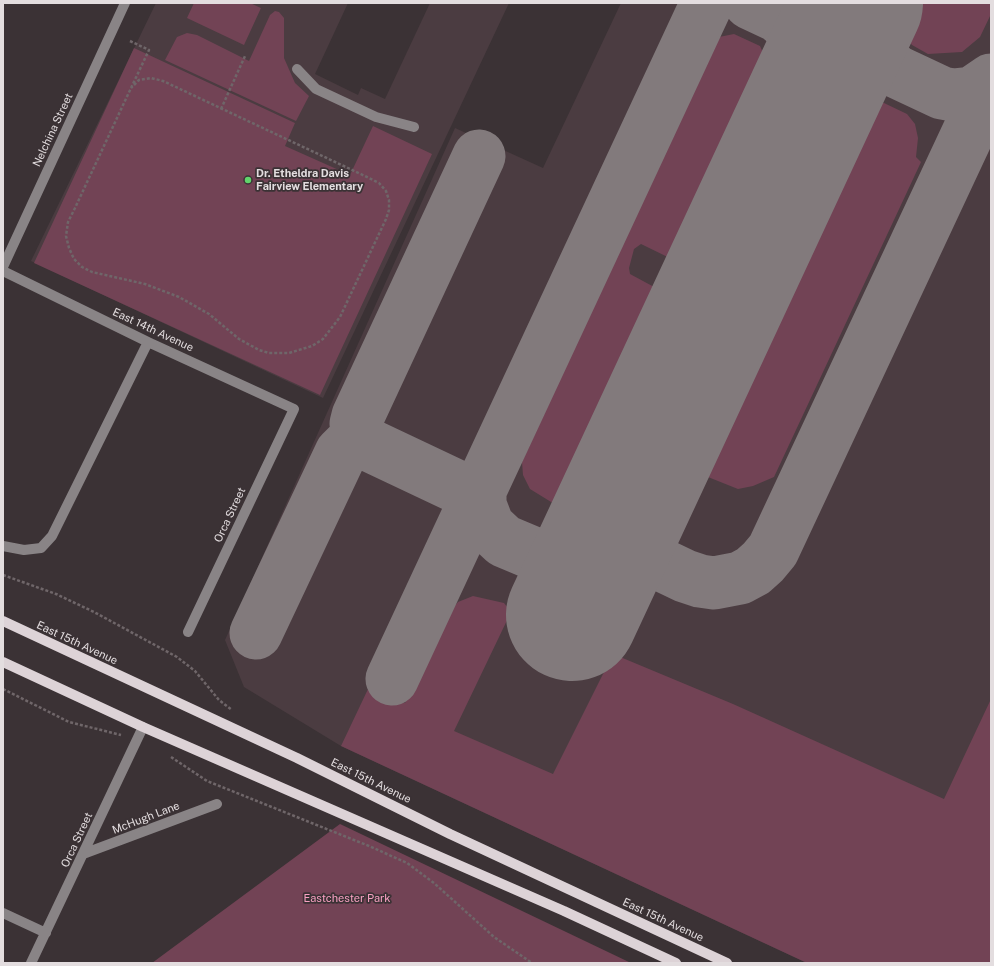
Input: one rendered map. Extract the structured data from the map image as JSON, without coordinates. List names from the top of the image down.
{
  "streets": {
    "main road": ["East 15th Avenue"],
    "street": [
      "Nelchina Street",
      "East 14th Avenue",
      "Orca Street",
      "McHugh Lane"
    ]
  },
  "crossings": [
    ["East 14th Avenue", "Orca Street"],
    ["Orca Street", "McHugh Lane"]
  ],
  "parks": ["Eastchester Park"],
  "places": ["Dr. Etheldra Davis Fairview Elementary"]
}
